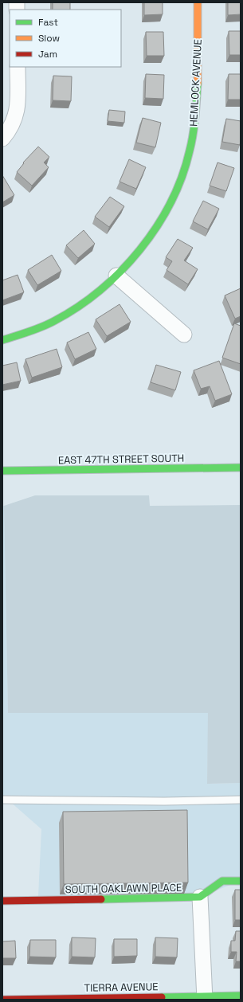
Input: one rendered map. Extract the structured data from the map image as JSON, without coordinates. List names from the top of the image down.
{
  "streets": {
    "street": [
      "HEMLOCK AVENUE",
      "EAST 47TH STREET SOUTH",
      "SOUTH OAKLAWN PLACE",
      "TIERRA AVENUE"
    ]
  },
  "legend": ["Fast", "Slow", "Jam"]
}
